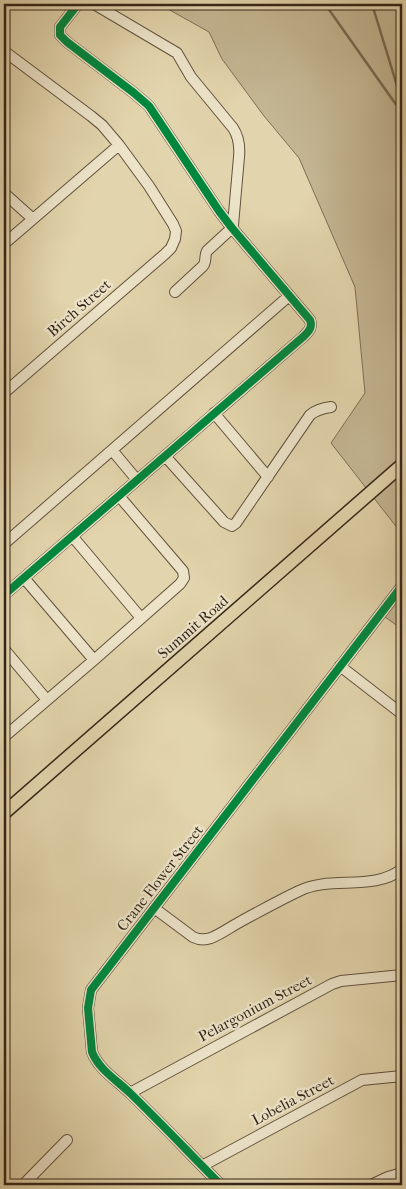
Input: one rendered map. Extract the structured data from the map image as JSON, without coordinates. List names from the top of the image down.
{
  "streets": {
    "main road": ["Summit Road"],
    "street": [
      "Birch Street",
      "Crane Flower Street",
      "Pelargonium Street",
      "Lobelia Street"
    ]
  },
  "crossings": [
    ["Crane Flower Street", "Pelargonium Street"],
    ["Crane Flower Street", "Lobelia Street"]
  ]
}
